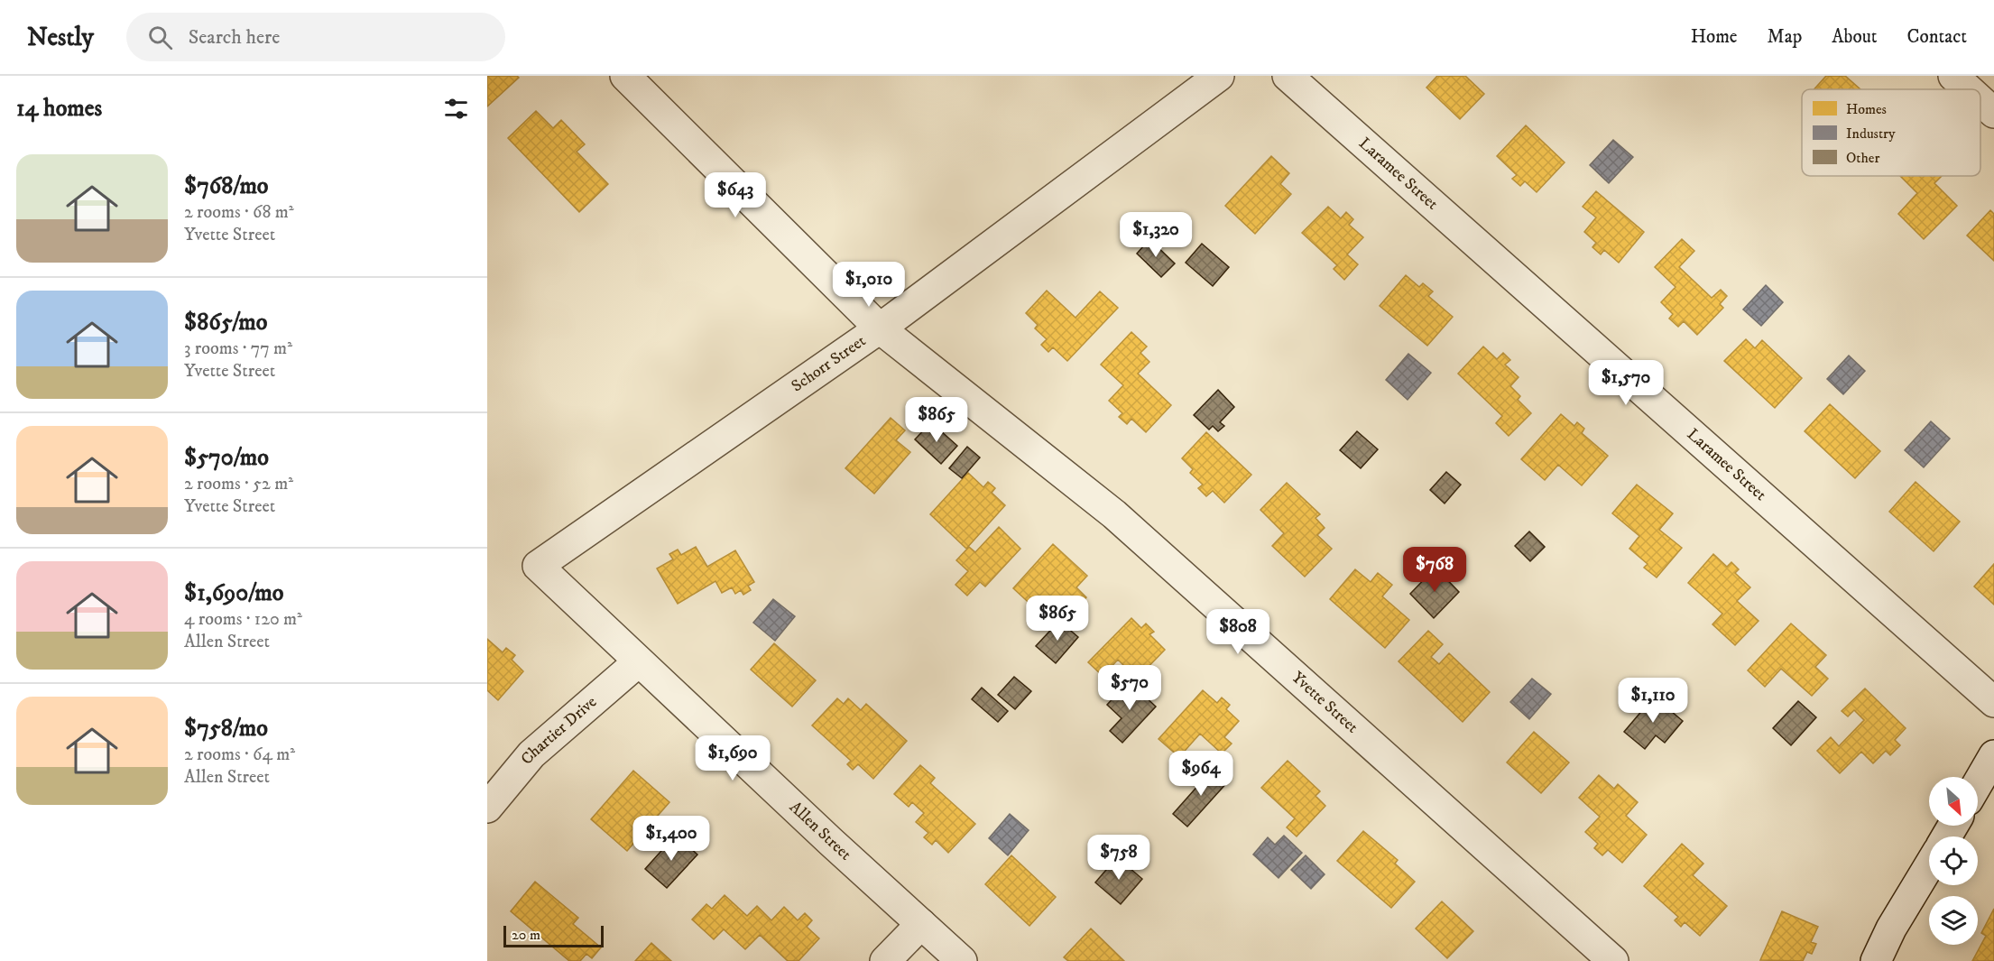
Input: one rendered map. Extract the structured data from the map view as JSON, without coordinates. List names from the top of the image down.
{
  "streets": {
    "street": [
      "Laramee Street",
      "Schorr Street",
      "Yvette Street",
      "Chartier Drive",
      "Allen Street"
    ]
  },
  "crossings": [
    ["Schorr Street", "Yvette Street"],
    ["Schorr Street", "Allen Street"],
    ["Chartier Drive", "Allen Street"]
  ],
  "legend": ["Homes", "Industry", "Other"],
  "scale_bar": "20 m",
  "north": "bottom right",
  "page": {
    "header": "Nestly",
    "search": "Search here",
    "nav": [
      "Home",
      "Map",
      "About",
      "Contact"
    ],
    "heading": "14 homes",
    "list": [
      {
        "name": "$768/mo",
        "note": "2 rooms · 68 m² · Yvette Street"
      },
      {
        "name": "$865/mo",
        "note": "3 rooms · 77 m² · Yvette Street"
      },
      {
        "name": "$570/mo",
        "note": "2 rooms · 52 m² · Yvette Street"
      },
      {
        "name": "$1,690/mo",
        "note": "4 rooms · 120 m² · Allen Street"
      },
      {
        "name": "$758/mo",
        "note": "2 rooms · 64 m² · Allen Street"
      }
    ],
    "price": [
      "$643",
      "$1,320",
      "$1,010",
      "$1,570",
      "$865",
      "$768",
      "$865",
      "$808",
      "$570",
      "$1,110",
      "$1,690",
      "$964",
      "$1,400",
      "$758"
    ],
    "scale": "20 m"
  }
}
